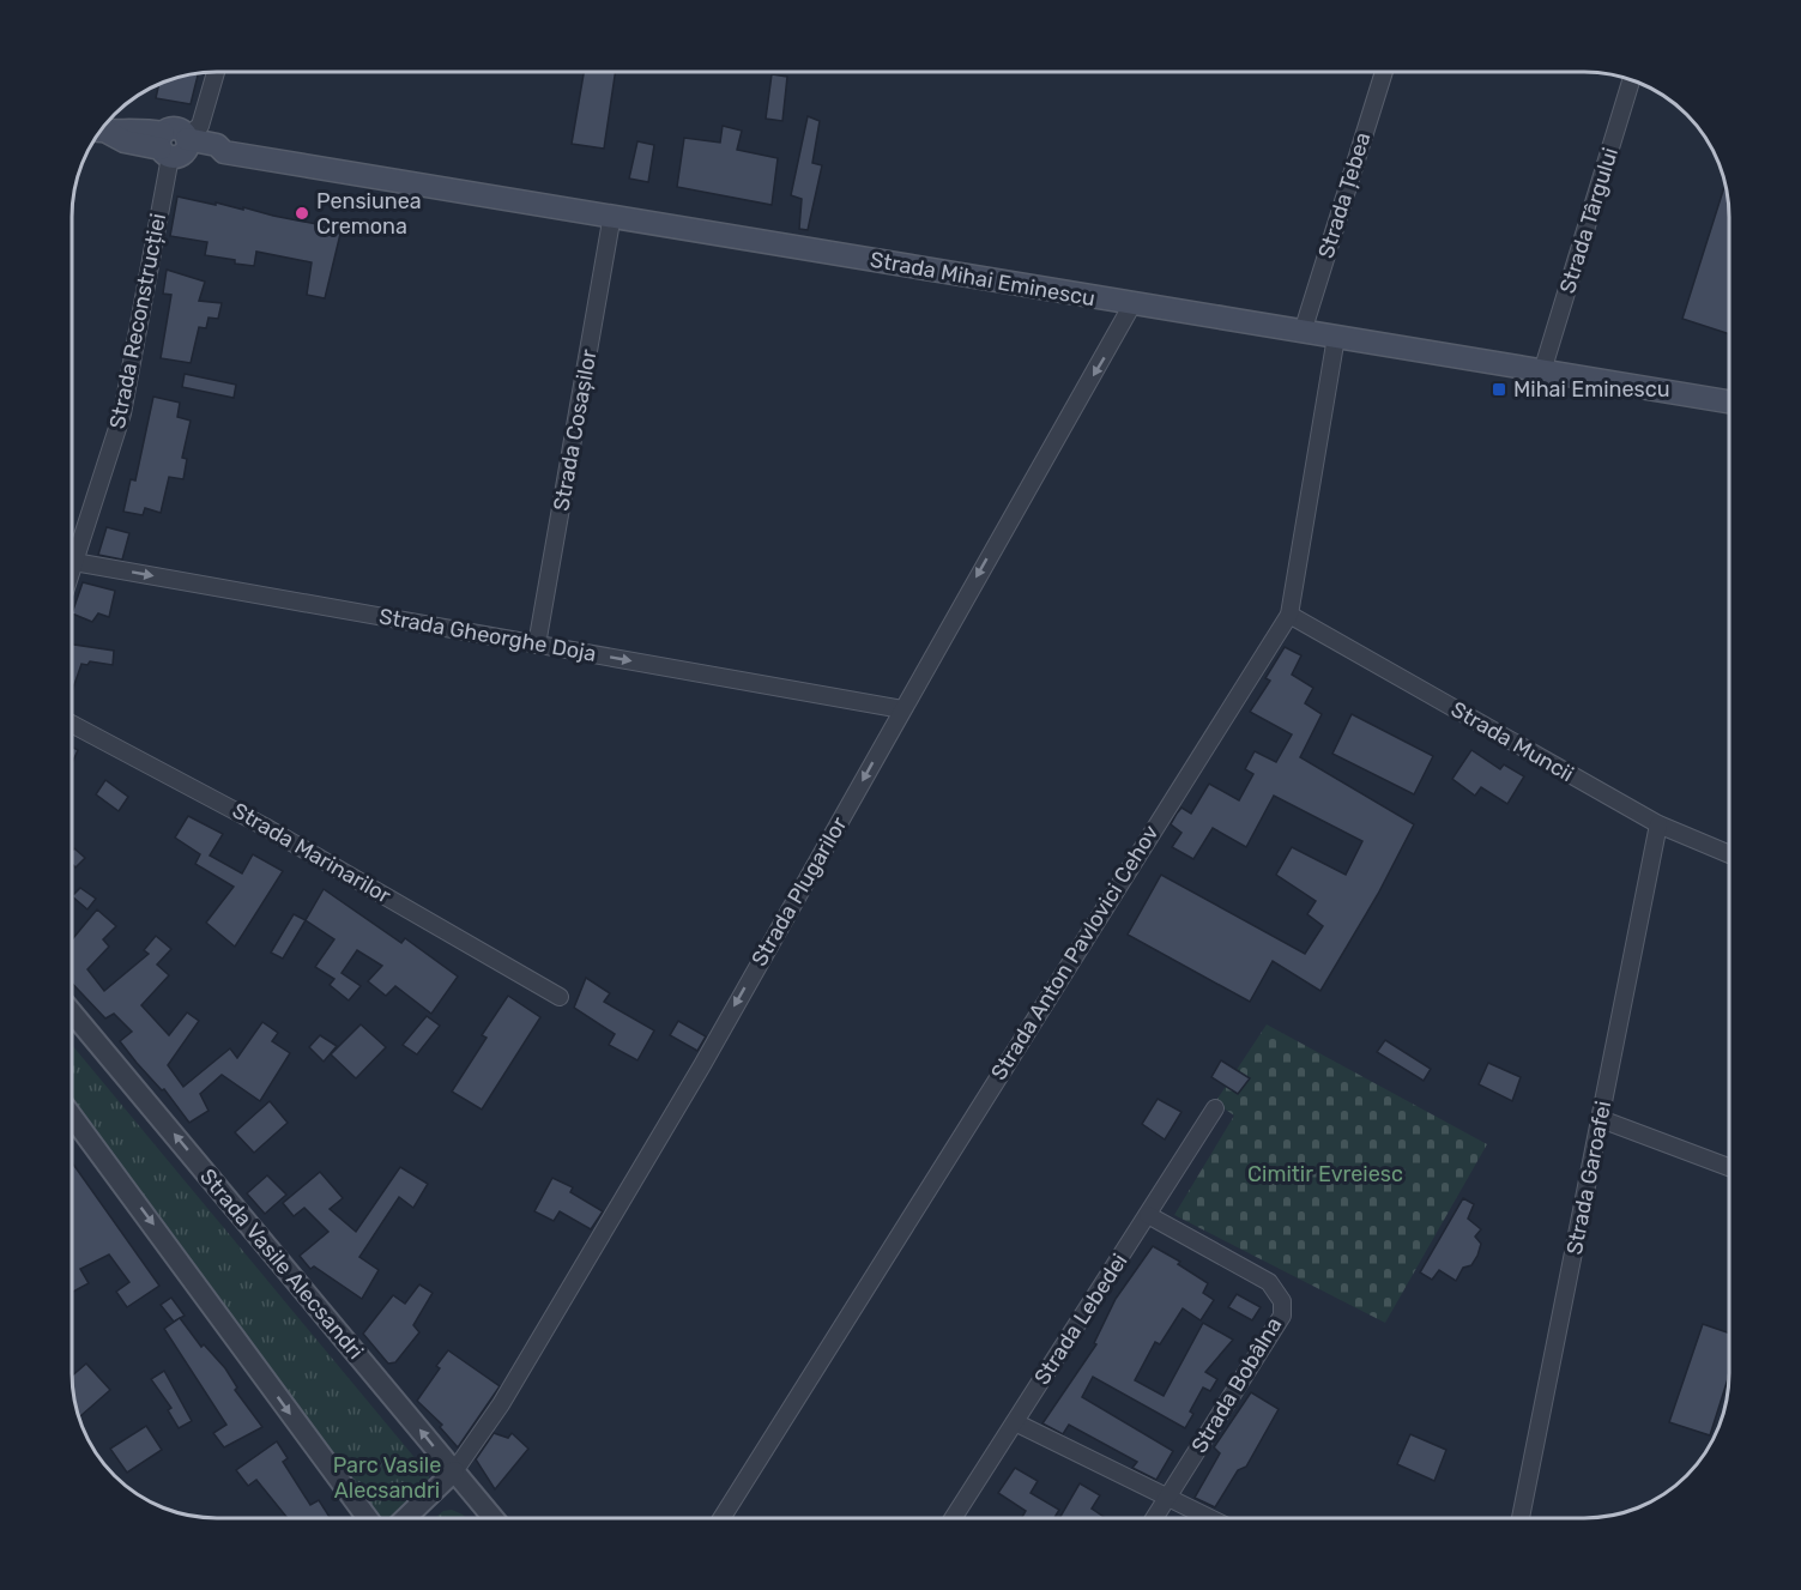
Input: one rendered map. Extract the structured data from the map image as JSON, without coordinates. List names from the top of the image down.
{
  "streets": {
    "main road": ["Strada Mihai Eminescu"],
    "street": [
      "Strada Țebea",
      "Strada Târgului",
      "Strada Reconstrucției",
      "Strada Cosașilor",
      "Strada Gheorghe Doja",
      "Strada Muncii",
      "Strada Marinarilor",
      "Strada Plugarilor",
      "Strada Anton Pavlovici Cehov",
      "Strada Garoafei",
      "Strada Vasile Alecsandri",
      "Strada Lebedei",
      "Strada Bobâlna"
    ]
  },
  "crossings": [
    ["Strada Țebea", "Strada Mihai Eminescu"],
    ["Strada Târgului", "Strada Mihai Eminescu"],
    ["Strada Mihai Eminescu", "Strada Reconstrucției"],
    ["Strada Mihai Eminescu", "Strada Cosașilor"],
    ["Strada Mihai Eminescu", "Strada Plugarilor"],
    ["Strada Mihai Eminescu", "Strada Anton Pavlovici Cehov"],
    ["Strada Reconstrucției", "Strada Gheorghe Doja"],
    ["Strada Cosașilor", "Strada Gheorghe Doja"],
    ["Strada Gheorghe Doja", "Strada Plugarilor"],
    ["Strada Muncii", "Strada Anton Pavlovici Cehov"],
    ["Strada Muncii", "Strada Garoafei"],
    ["Strada Plugarilor", "Strada Vasile Alecsandri"],
    ["Strada Lebedei", "Strada Bobâlna"]
  ],
  "one_way": ["Strada Gheorghe Doja", "Strada Plugarilor"],
  "parks": ["Cimitir Evreiesc", "Parc Vasile Alecsandri"],
  "places": {
    "other": ["Pensiunea Cremona"],
    "transit": ["Mihai Eminescu"]
  }
}
